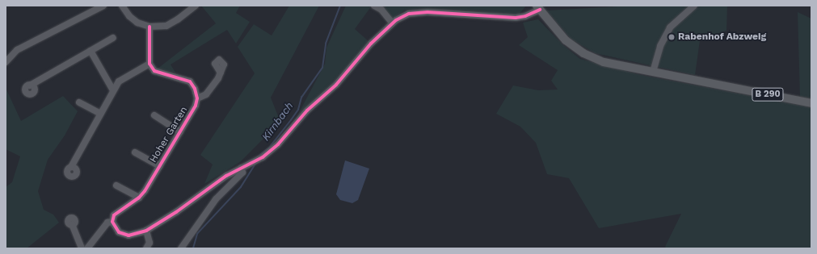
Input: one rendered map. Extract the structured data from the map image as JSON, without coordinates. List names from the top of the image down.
{
  "streets": {
    "main road": ["B 290"],
    "street": ["Hoher Garten"]
  },
  "water": ["Kirnbach"],
  "places": ["Rabenhof Abzweig"]
}
